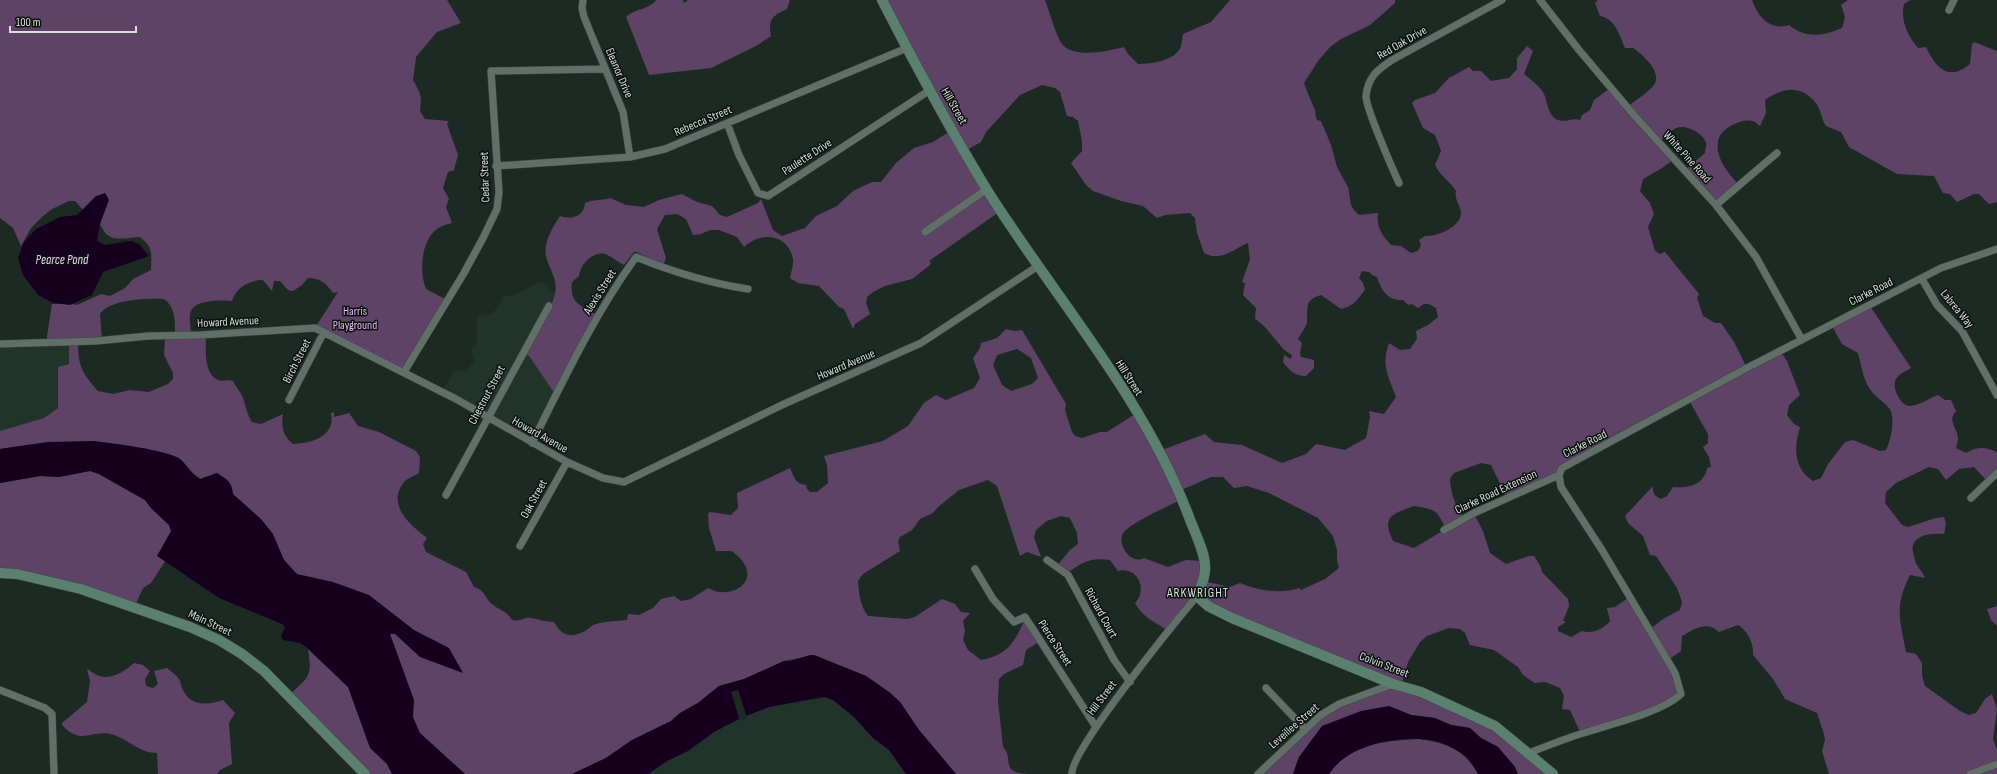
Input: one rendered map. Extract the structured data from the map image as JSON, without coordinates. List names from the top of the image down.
{
  "streets": {
    "street": [
      "Red Oak Drive",
      "Eleanor Drive",
      "Hill Street",
      "Rebecca Street",
      "Paulette Drive",
      "White Pine Road",
      "Cedar Street",
      "Alexis Street",
      "Clarke Road",
      "Labrea Way",
      "Howard Avenue",
      "Birch Street",
      "Chestnut Street",
      "Clarke Road Extension",
      "Oak Street",
      "Richard Court",
      "Main Street",
      "Pierce Street",
      "Colvin Street",
      "Leveillee Street"
    ]
  },
  "crossings": [
    ["Eleanor Drive", "Rebecca Street"],
    ["Eleanor Drive", "Cedar Street"],
    ["Hill Street", "Rebecca Street"],
    ["Hill Street", "Paulette Drive"],
    ["Hill Street", "Howard Avenue"],
    ["Hill Street", "Richard Court"],
    ["Hill Street", "Pierce Street"],
    ["Hill Street", "Colvin Street"],
    ["Rebecca Street", "Paulette Drive"],
    ["Rebecca Street", "Cedar Street"],
    ["White Pine Road", "Clarke Road"],
    ["Cedar Street", "Howard Avenue"],
    ["Alexis Street", "Howard Avenue"],
    ["Clarke Road", "Labrea Way"],
    ["Clarke Road", "Clarke Road Extension"],
    ["Clarke Road", "Colvin Street"],
    ["Howard Avenue", "Birch Street"],
    ["Howard Avenue", "Chestnut Street"],
    ["Howard Avenue", "Oak Street"],
    ["Colvin Street", "Leveillee Street"]
  ],
  "districts": ["ARKWRIGHT"],
  "water": ["Pearce Pond"],
  "parks": ["Harris Playground"],
  "scale_bar": "100 m"
}
